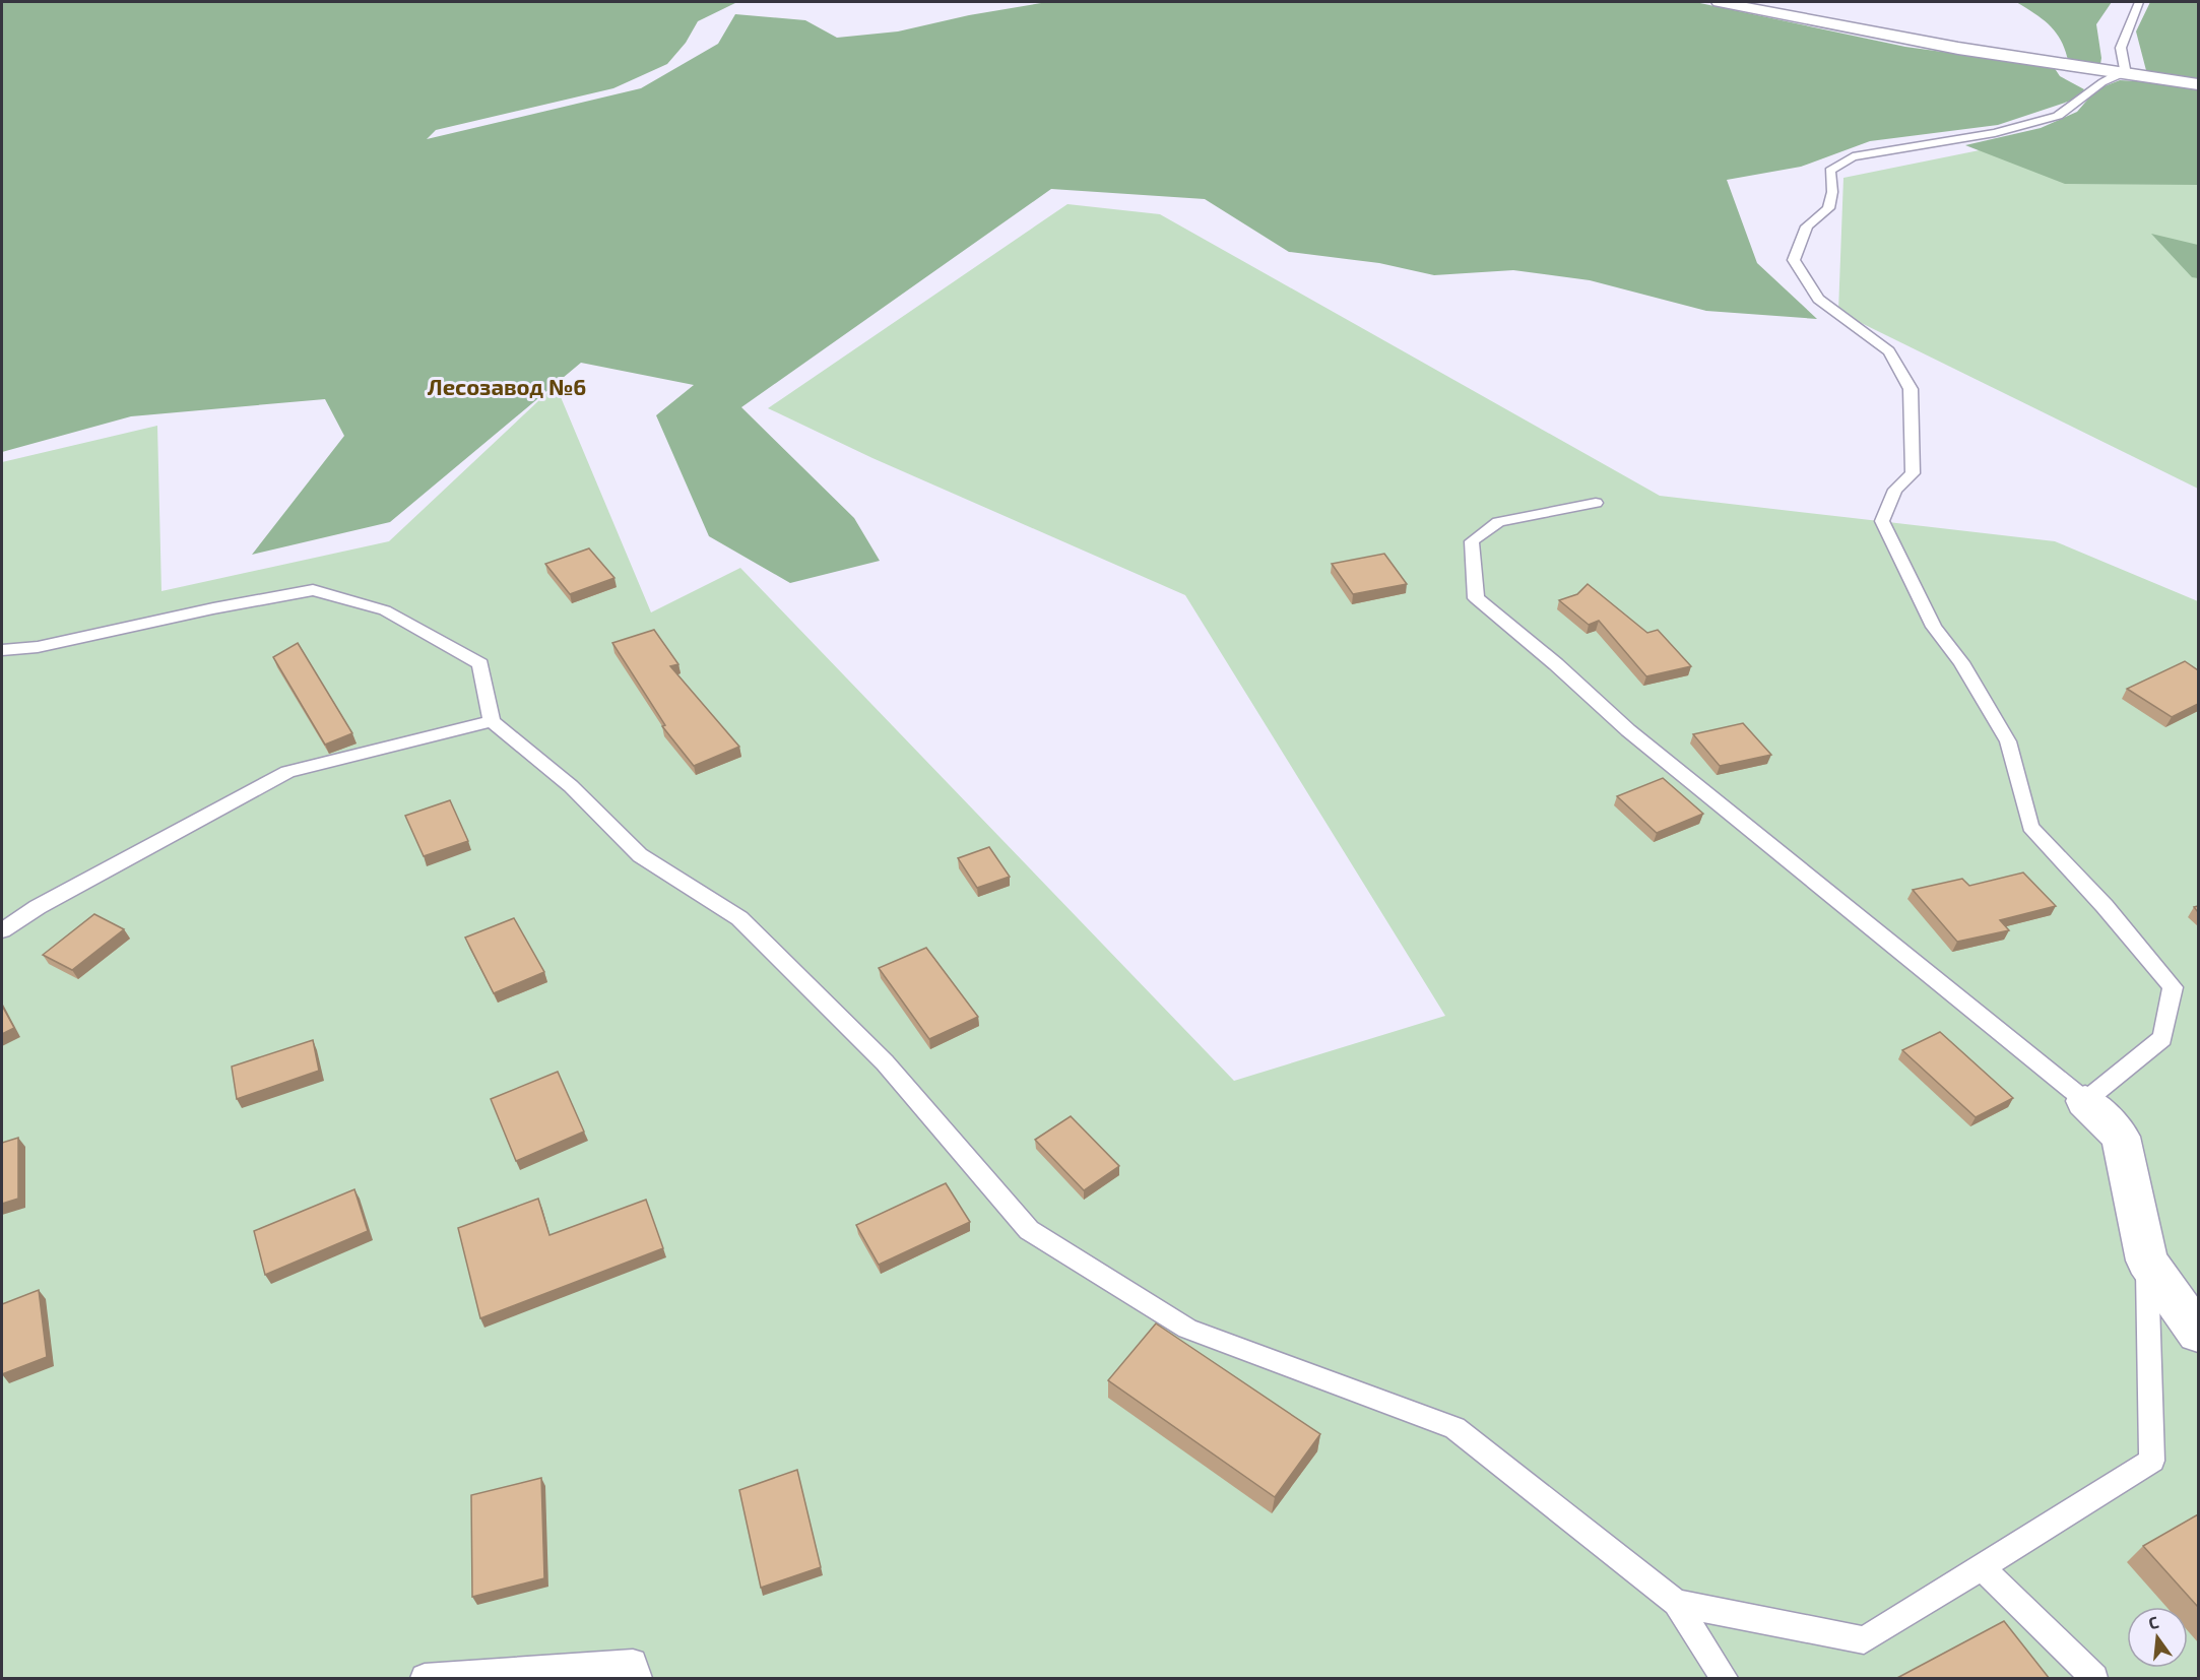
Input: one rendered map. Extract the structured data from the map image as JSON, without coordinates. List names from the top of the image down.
{
  "districts": ["Лесозавод №6"],
  "north": "top"
}
